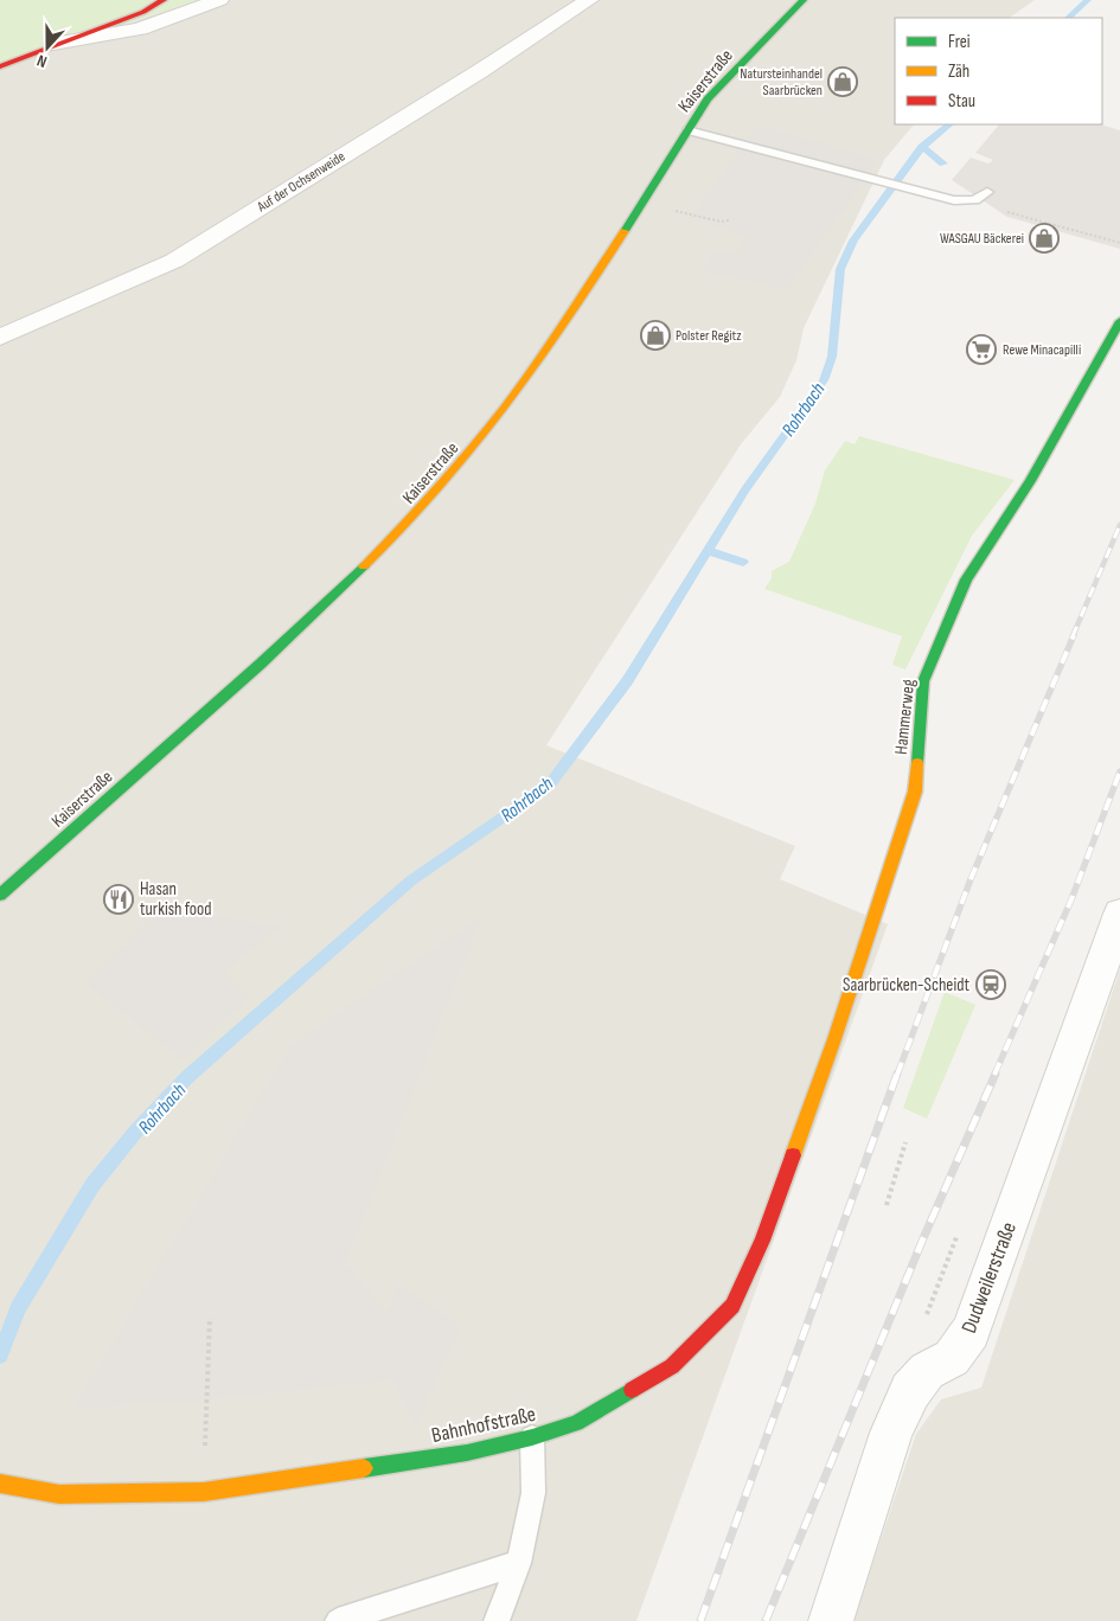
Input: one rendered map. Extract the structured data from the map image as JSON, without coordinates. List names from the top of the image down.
{
  "streets": {
    "street": [
      "Kaiserstraße",
      "Auf der Ochsenweide",
      "Hammerweg",
      "Dudweilerstraße",
      "Bahnhofstraße"
    ]
  },
  "crossings": [
    ["Hammerweg", "Bahnhofstraße"]
  ],
  "water": ["Rohrbach"],
  "places": {
    "shop": ["Natursteinhandel Saarbrücken", "WASGAU Bäckerei", "Polster Regitz"],
    "supermarket": ["Rewe Minacapilli"],
    "restaurant": ["Hasan turkish food"],
    "station": ["Saarbrücken-Scheidt"]
  },
  "legend": ["Frei", "Zäh", "Stau"],
  "north": "bottom"
}
